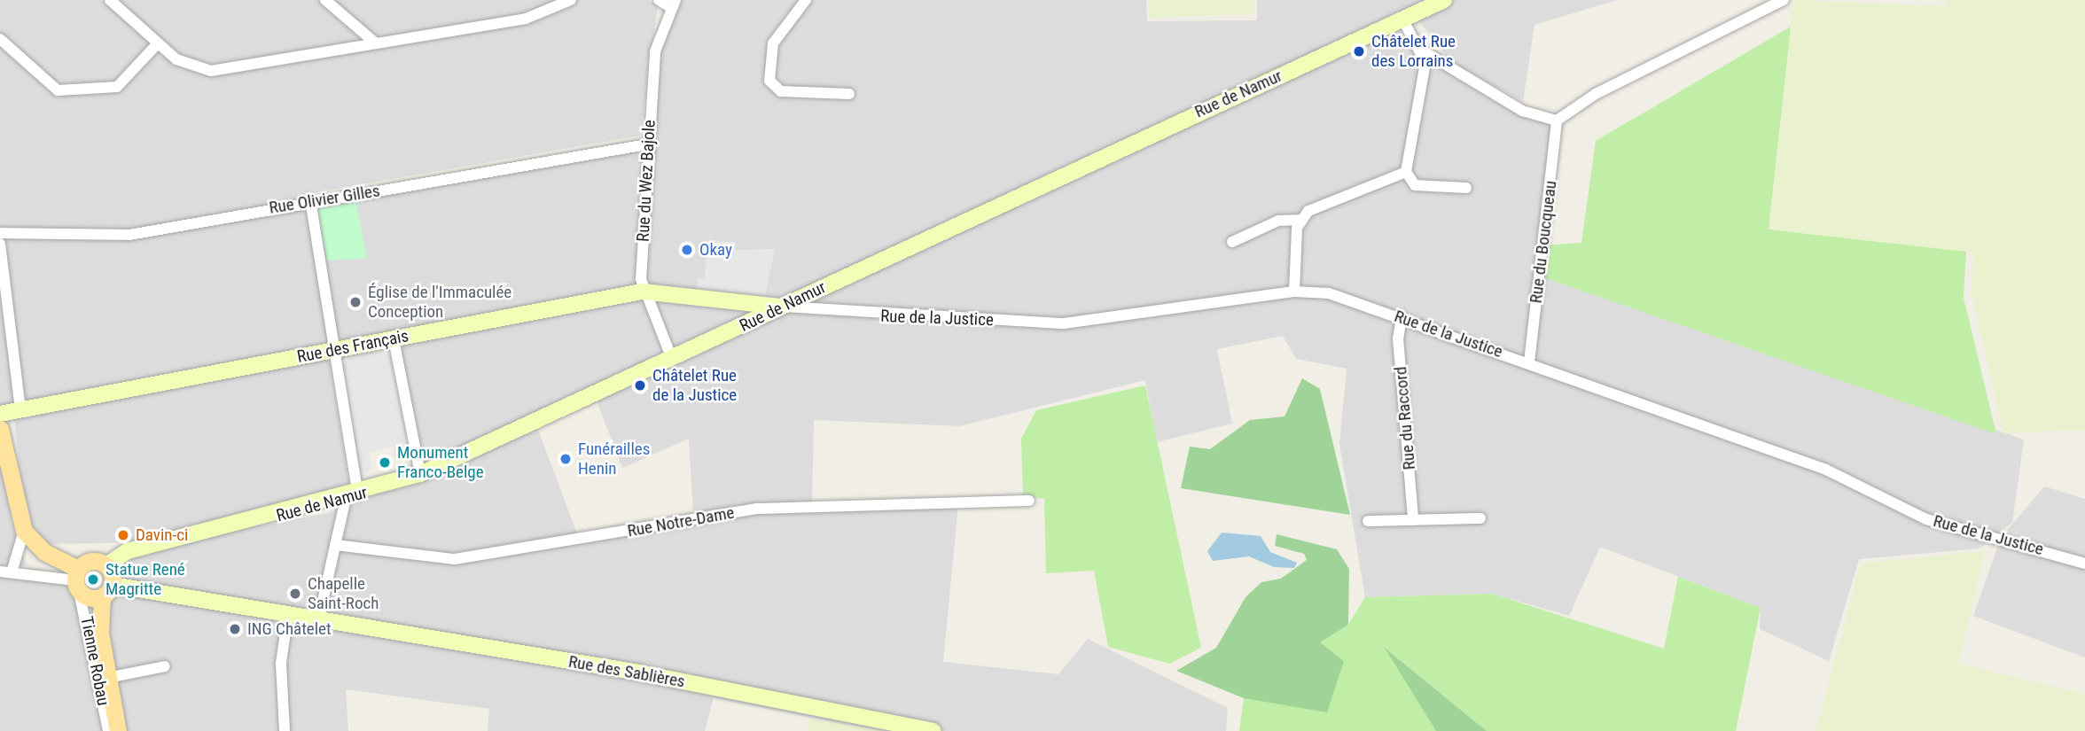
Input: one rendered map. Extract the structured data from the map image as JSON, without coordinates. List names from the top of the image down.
{
  "streets": {
    "main road": [
      "Rue de Namur",
      "Rue des Français",
      "Tienne Robau",
      "Rue des Sablières"
    ],
    "street": [
      "Rue du Wez Bajole",
      "Rue Olivier Gilles",
      "Rue du Boucqueau",
      "Rue de la Justice",
      "Rue du Raccord",
      "Rue Notre-Dame"
    ]
  },
  "crossings": [
    ["Rue de Namur", "Rue du Wez Bajole"],
    ["Rue de Namur", "Rue de la Justice"],
    ["Rue de Namur", "Rue des Français"],
    ["Rue de Namur", "Tienne Robau"],
    ["Rue du Wez Bajole", "Rue Olivier Gilles"],
    ["Rue du Wez Bajole", "Rue des Français"],
    ["Rue du Boucqueau", "Rue de la Justice"],
    ["Rue de la Justice", "Rue des Français"],
    ["Rue de la Justice", "Rue du Raccord"],
    ["Tienne Robau", "Rue des Sablières"]
  ],
  "places": [
    "Châtelet Rue des Lorrains",
    "Okay",
    "Église de l'Immaculée Conception",
    "Châtelet Rue de la Justice",
    "Funérailles Henin",
    "Monument Franco-Belge",
    "Davin-ci",
    "Statue René Magritte",
    "Chapelle Saint-Roch",
    "ING Châtelet"
  ]
}
